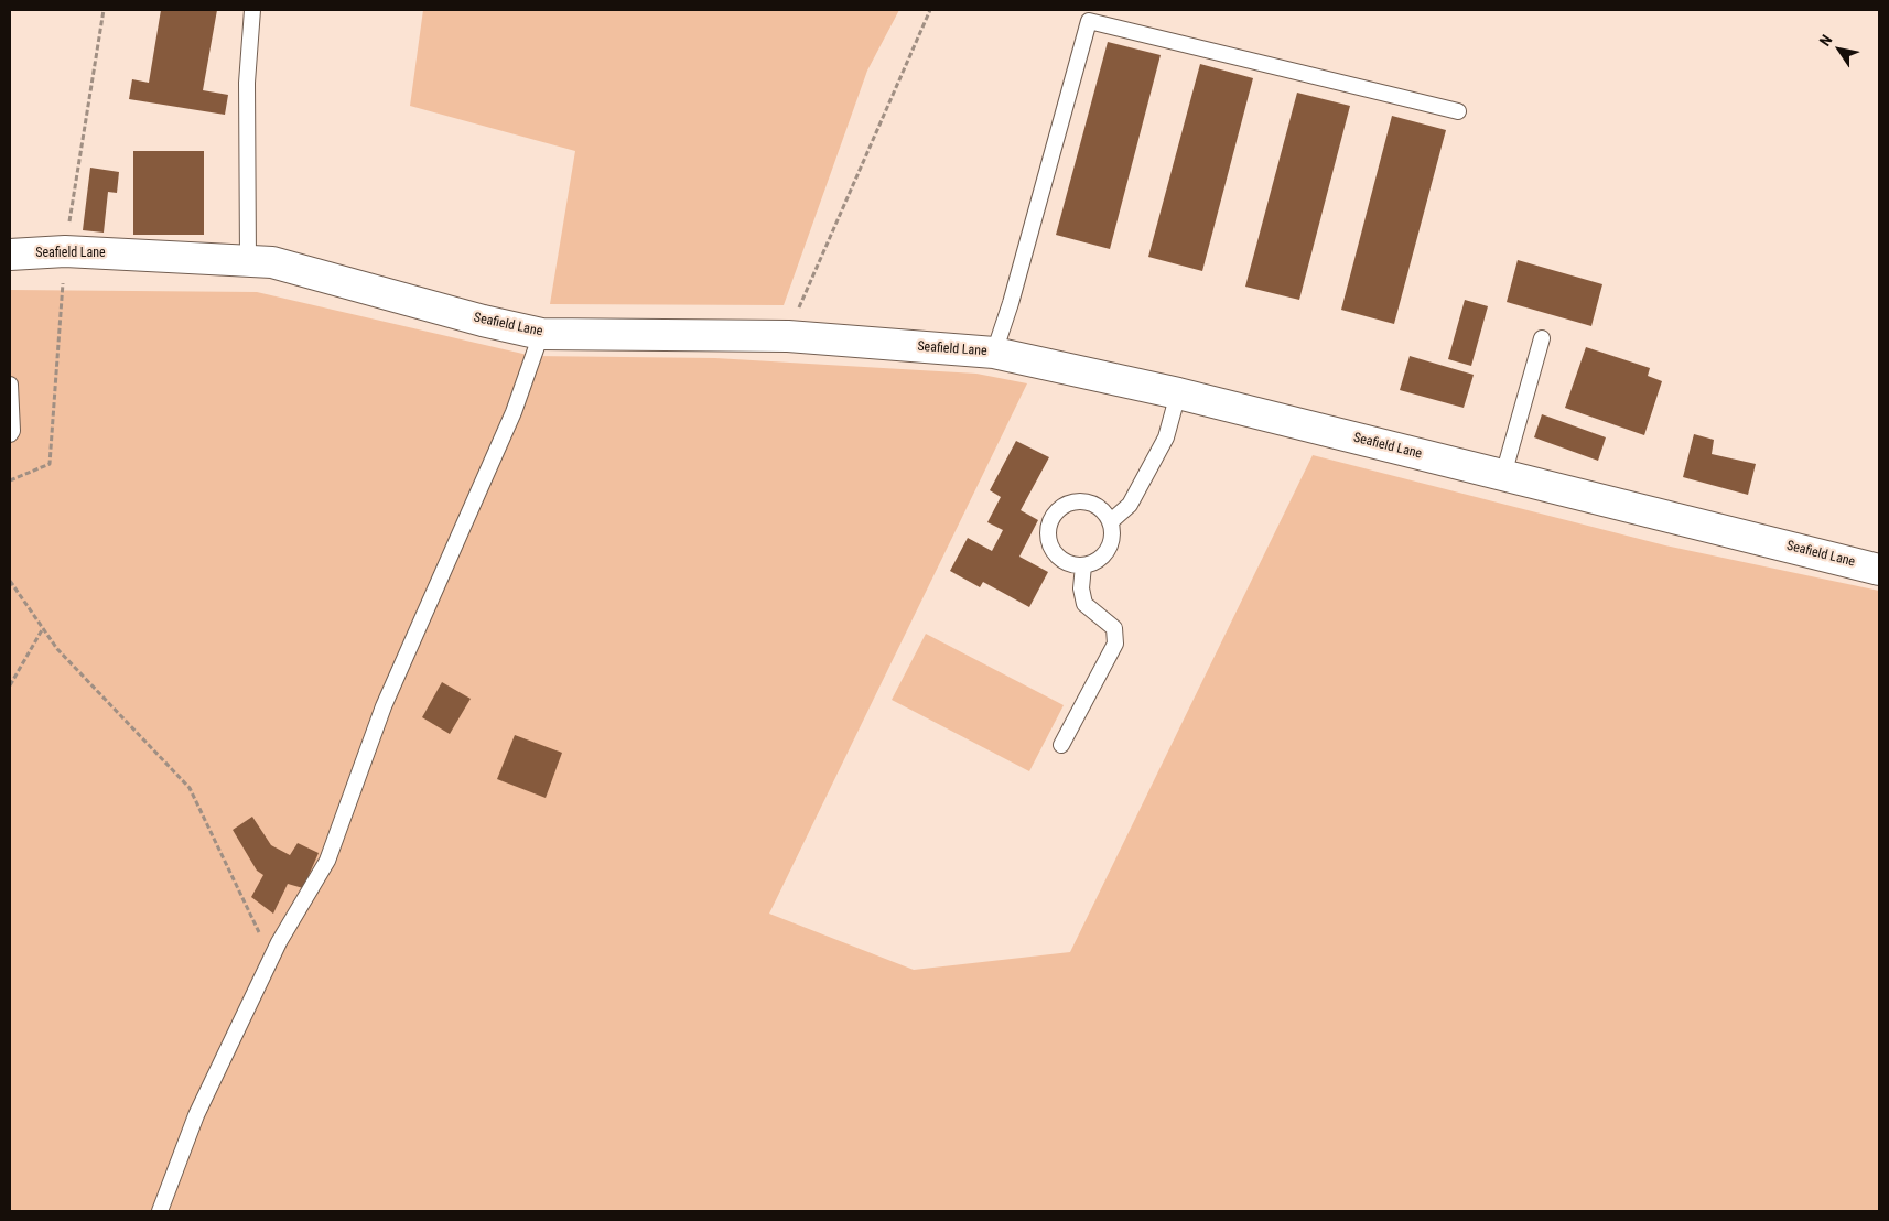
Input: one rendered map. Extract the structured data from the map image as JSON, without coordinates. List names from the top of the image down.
{
  "streets": {
    "street": ["Seafield Lane"]
  },
  "north": "top left"
}
